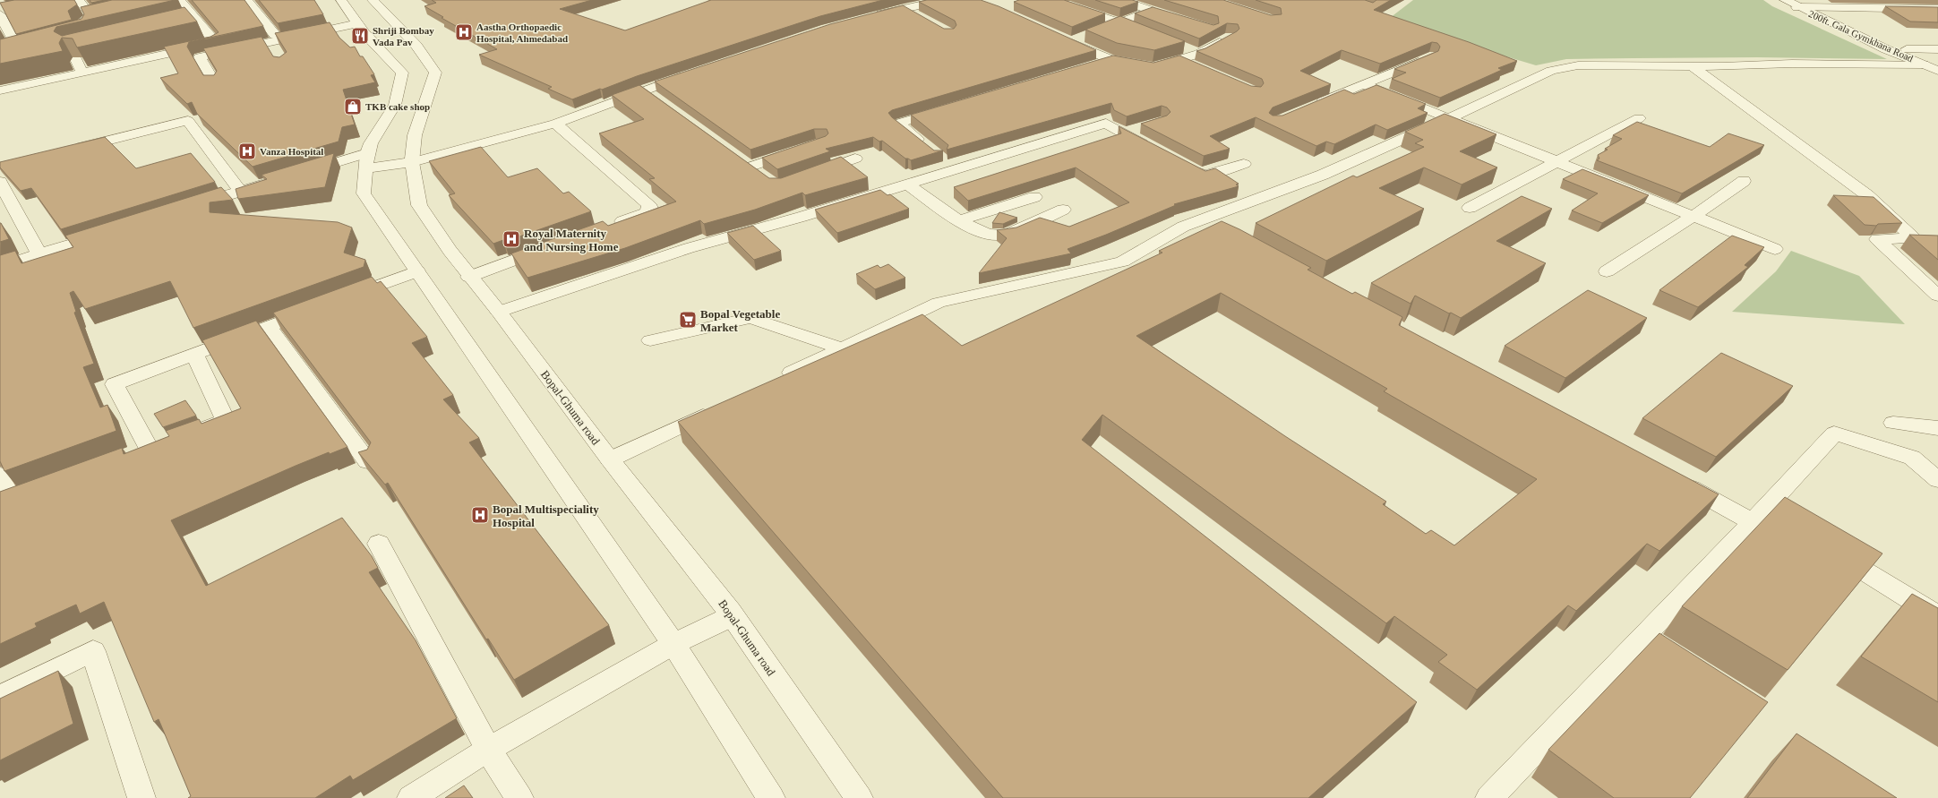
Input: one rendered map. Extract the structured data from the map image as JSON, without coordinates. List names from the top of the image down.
{
  "streets": {
    "street": ["200ft. Gala Gymkhana Road", "Bopal-Ghuma road"]
  },
  "places": {
    "hospital": [
      "Aastha Orthopaedic Hospital, Ahmedabad",
      "Vanza Hospital",
      "Royal Maternity and Nursing Home",
      "Bopal Multispeciality Hospital"
    ],
    "restaurant": ["Shriji Bombay Vada Pav"],
    "shop": ["TKB cake shop"],
    "supermarket": ["Bopal Vegetable Market"]
  }
}
